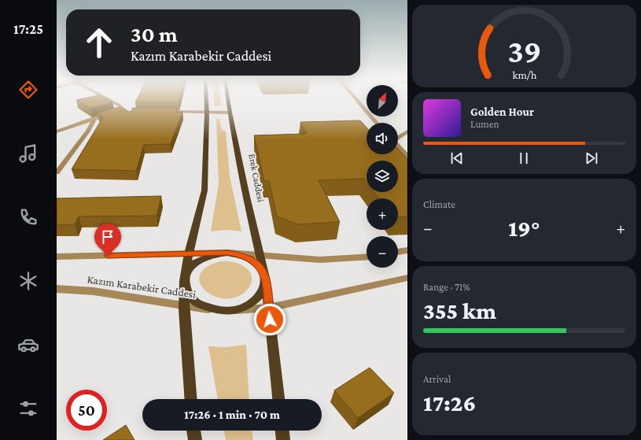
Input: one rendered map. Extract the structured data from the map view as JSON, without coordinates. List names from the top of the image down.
{
  "streets": {
    "main road": ["Erek Caddesi"],
    "street": ["Kazım Karabekir Caddesi"]
  },
  "crossings": [
    ["Erek Caddesi", "Kazım Karabekir Caddesi"]
  ],
  "north": "top right",
  "page": {
    "tabs": "17:25",
    "turn": ["30 m", "Kazım Karabekir Caddesi"],
    "map_buttons": ["+", "−"],
    "song": ["Golden Hour", "Lumen"],
    "tile": [
      "Climate",
      ["Range · 71%", "355 km"],
      ["Arrival", "17:26"]
    ],
    "heat": ["−", "19°", "+"],
    "limit": "50",
    "trip": "17:26 · 1 min · 70 m",
    "gauge": ["39", "km/h"]
  }
}
